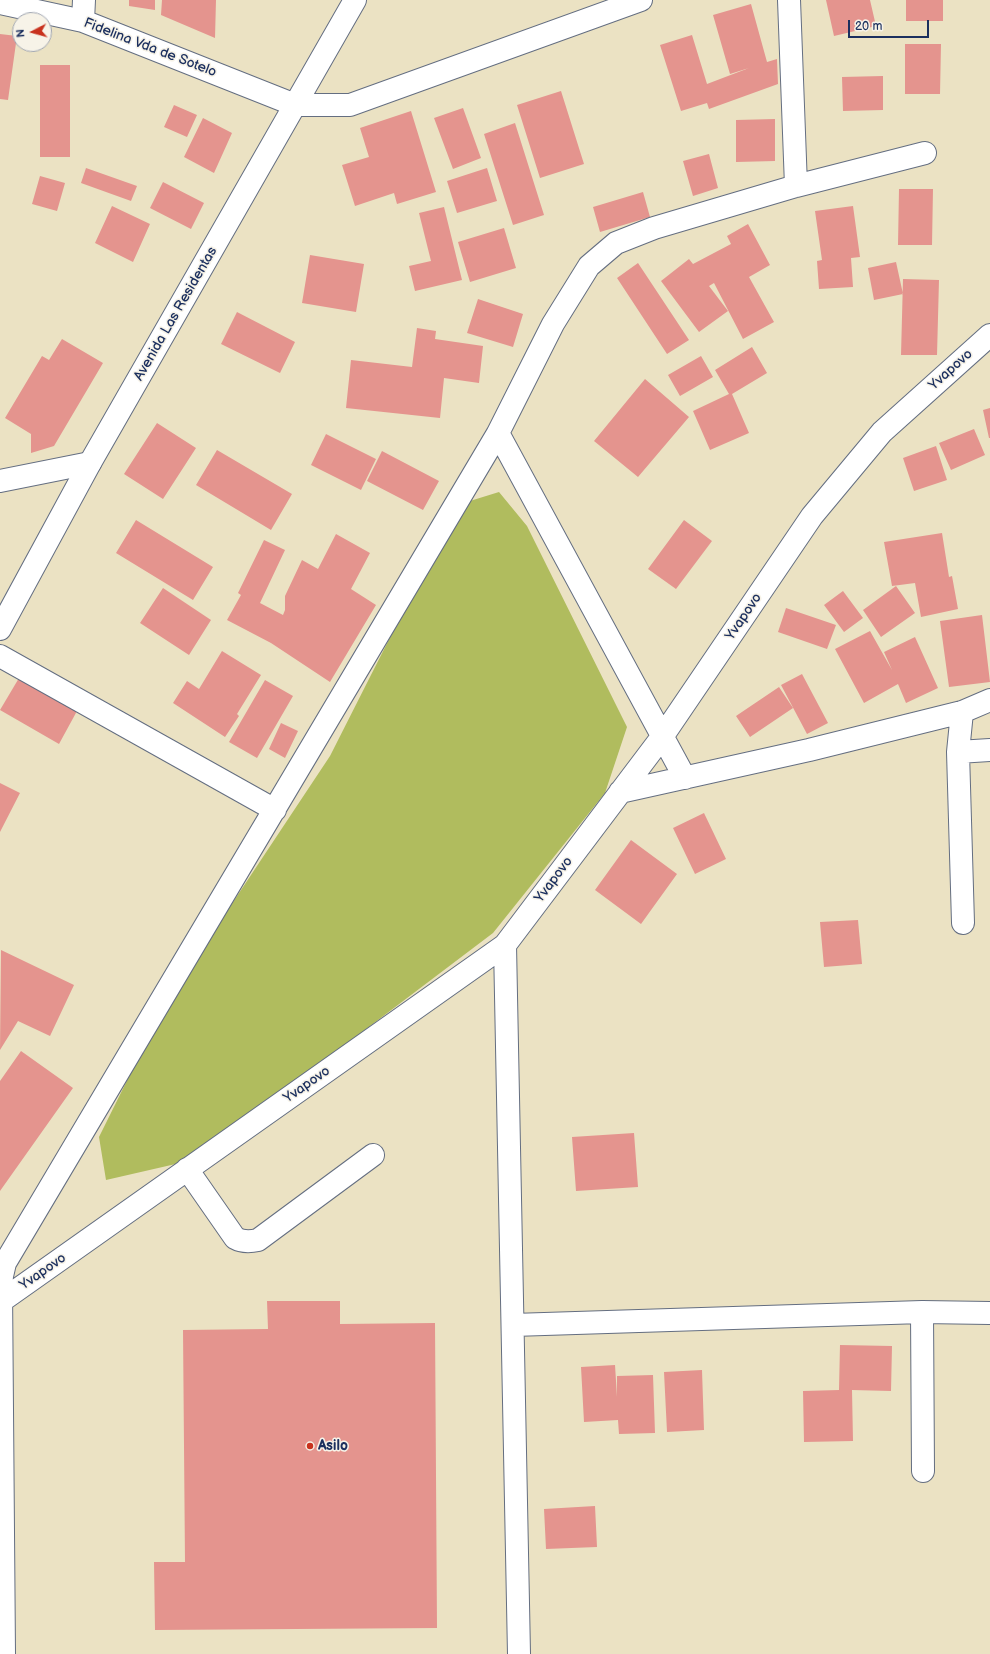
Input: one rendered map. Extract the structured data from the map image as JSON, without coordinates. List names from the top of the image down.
{
  "streets": {
    "street": ["Fidelina Vda de Sotelo", "Avenida Las Residentas", "Yvapovo"]
  },
  "crossings": [
    ["Fidelina Vda de Sotelo", "Avenida Las Residentas"]
  ],
  "places": ["Asilo"],
  "scale_bar": "20 m",
  "north": "left"
}
